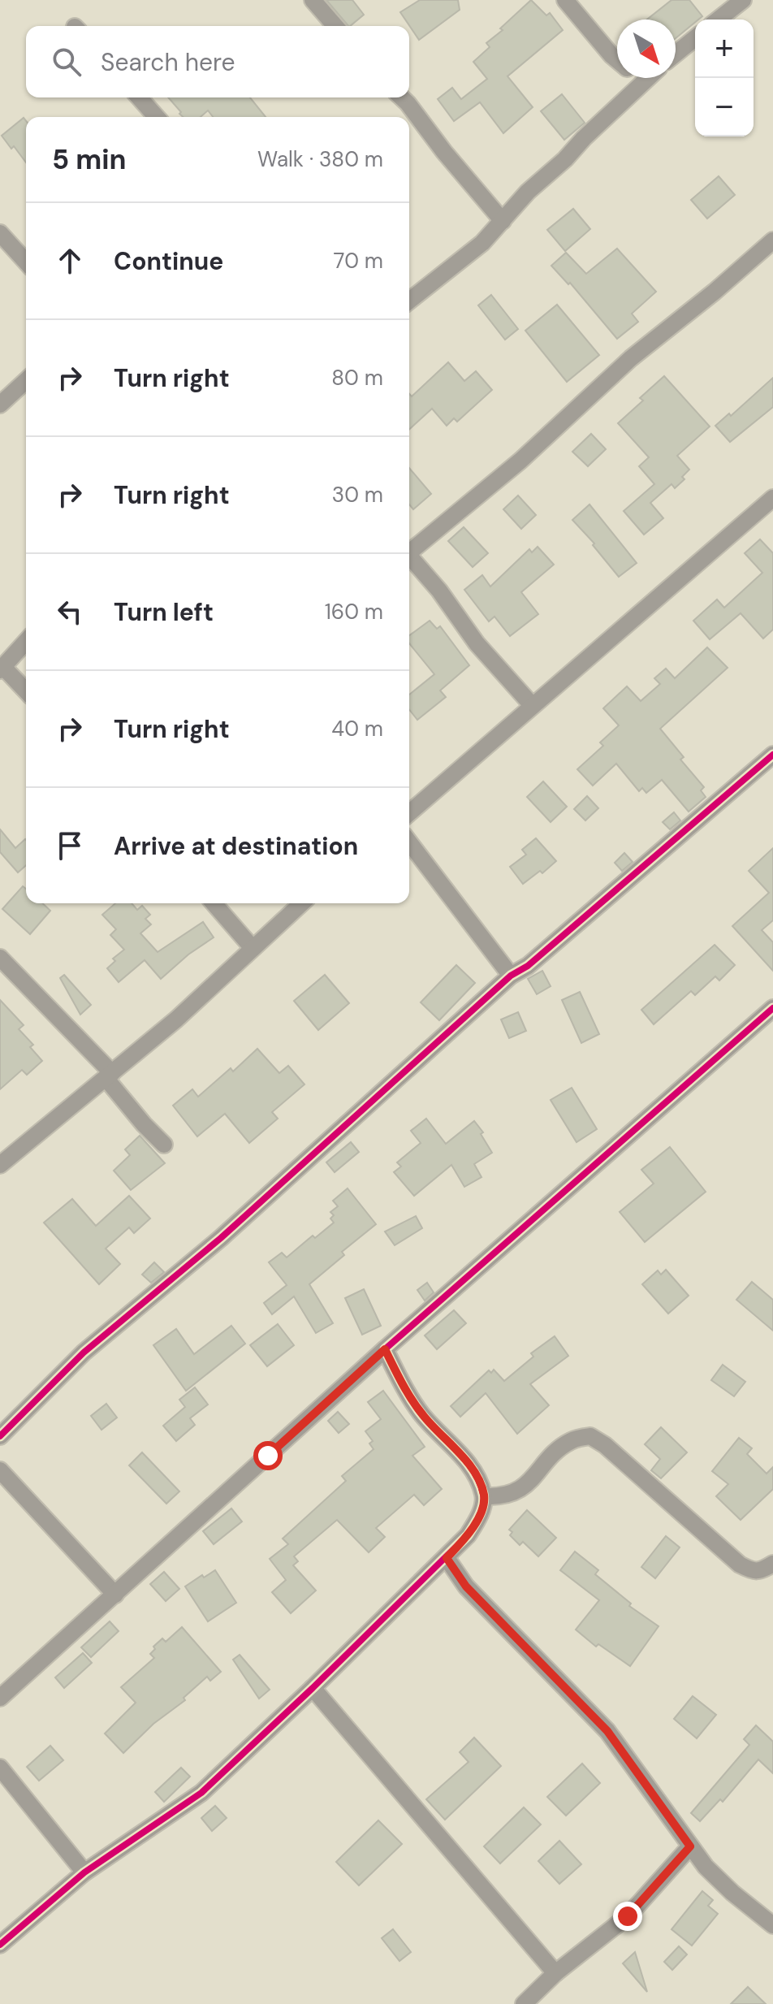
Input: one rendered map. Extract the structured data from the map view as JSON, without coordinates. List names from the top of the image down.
{
  "north": "bottom right",
  "page": {
    "map_buttons": ["+", "−"],
    "search": "Search here",
    "heading": ["5 min", "Walk · 380 m"],
    "list": [
      ["Continue", "70 m"],
      ["Turn right", "80 m"],
      ["Turn right", "30 m"],
      ["Turn left", "160 m"],
      ["Turn right", "40 m"],
      "Arrive at destination"
    ]
  }
}
